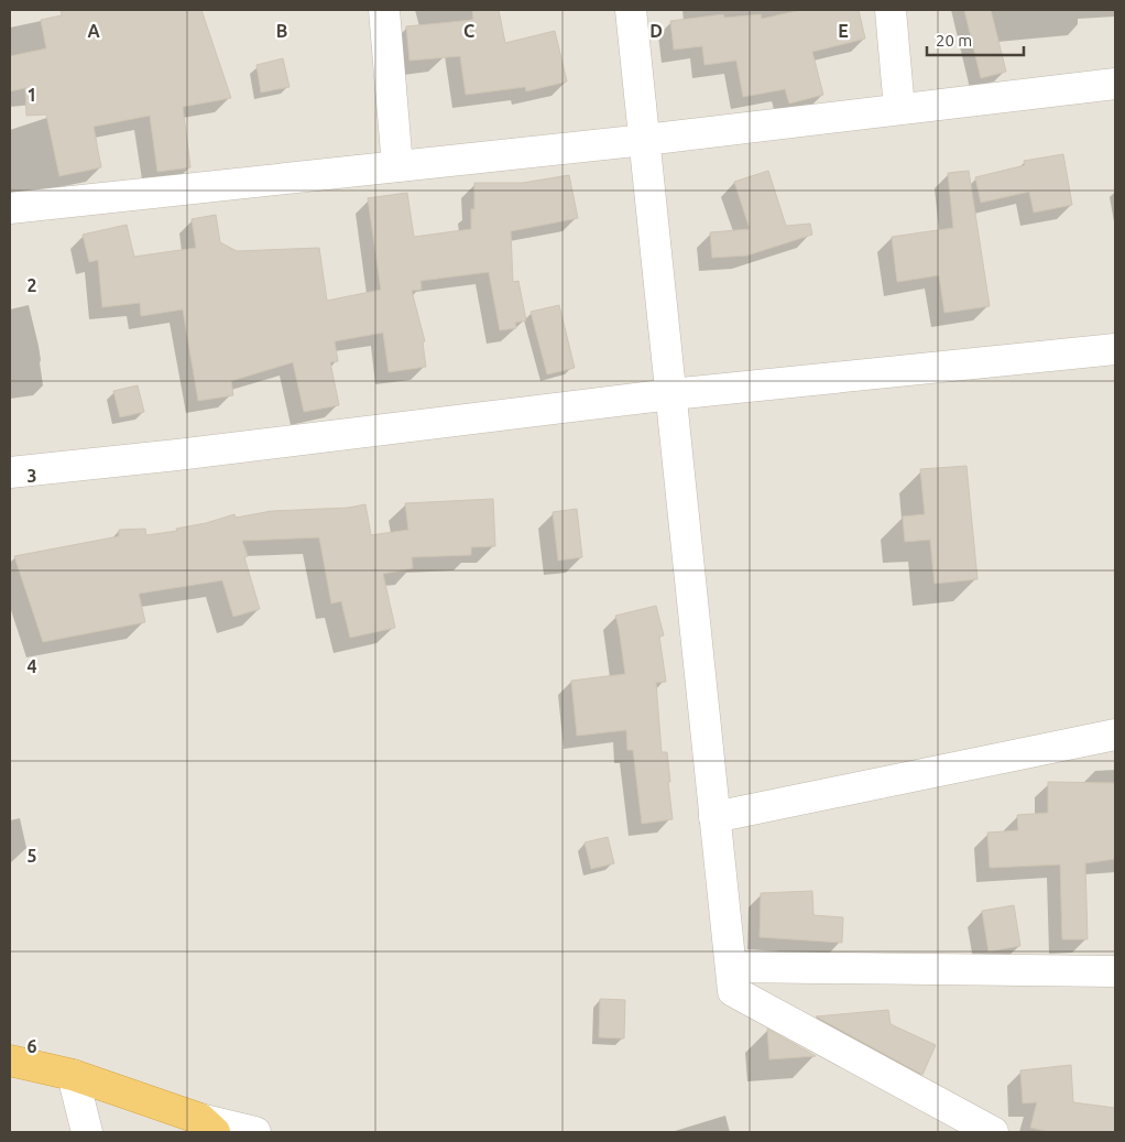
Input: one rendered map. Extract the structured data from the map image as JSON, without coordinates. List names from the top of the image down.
{
  "scale_bar": "20 m",
  "grid": {
    "columns": [
      "A",
      "B",
      "C",
      "D",
      "E"
    ],
    "rows": [
      "1",
      "2",
      "3",
      "4",
      "5",
      "6"
    ]
  }
}
